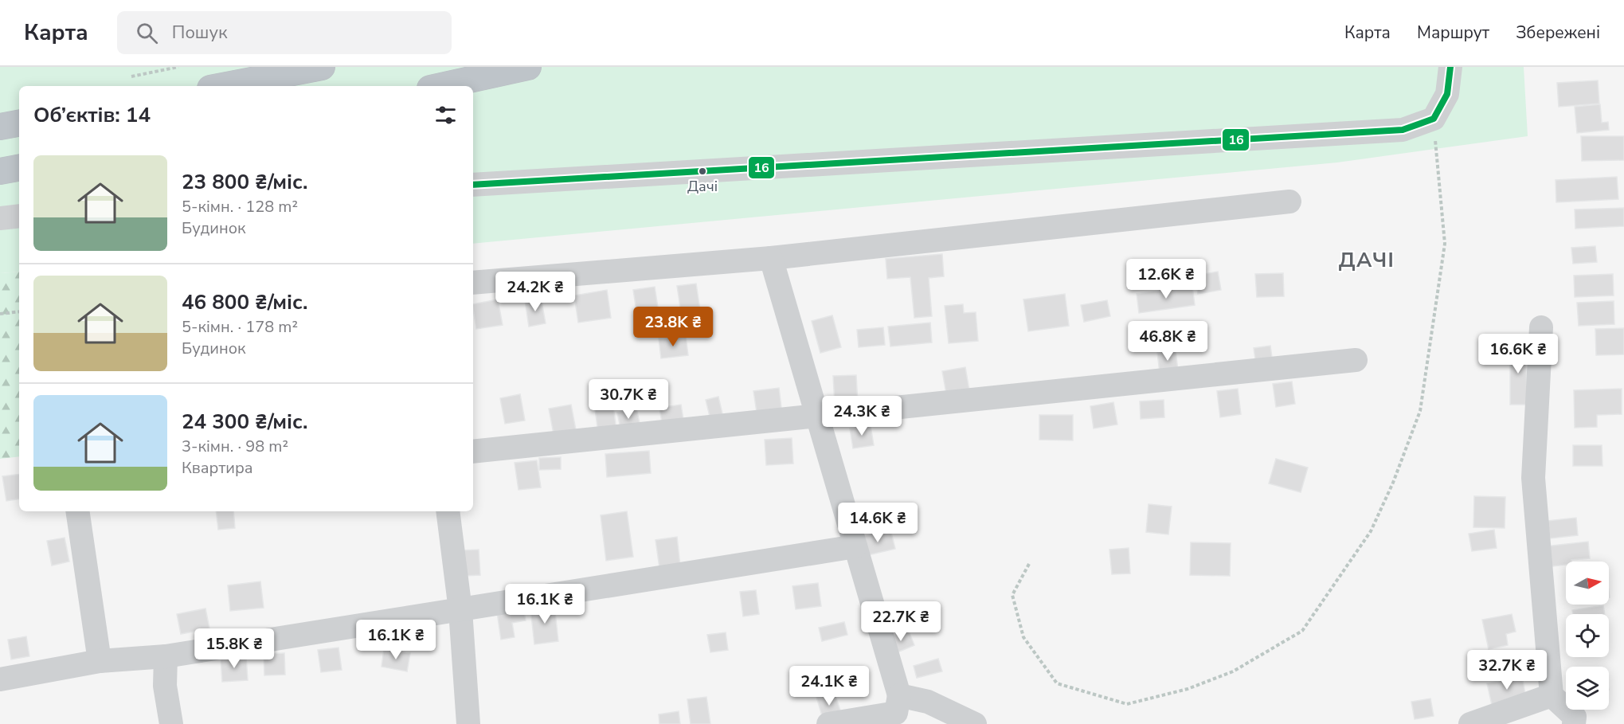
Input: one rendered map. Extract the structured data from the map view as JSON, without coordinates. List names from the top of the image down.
{
  "districts": ["ДАЧІ"],
  "places": ["Дачі"],
  "lines": ["transit line 16"],
  "north": "right",
  "page": {
    "header": "Карта",
    "search": "Пошук",
    "nav": ["Карта", "Маршрут", "Збережені"],
    "heading": "Об’єктів: 14",
    "list": [
      {
        "name": "23 800 ₴/міс.",
        "note": "5-кімн. · 128 m² · Будинок"
      },
      {
        "name": "46 800 ₴/міс.",
        "note": "5-кімн. · 178 m² · Будинок"
      },
      {
        "name": "24 300 ₴/міс.",
        "note": "3-кімн. · 98 m² · Квартира"
      }
    ],
    "price": [
      "12.6K ₴",
      "24.2K ₴",
      "23.8K ₴",
      "46.8K ₴",
      "16.6K ₴",
      "30.7K ₴",
      "24.3K ₴",
      "14.6K ₴",
      "16.1K ₴",
      "22.7K ₴",
      "16.1K ₴",
      "15.8K ₴",
      "32.7K ₴",
      "24.1K ₴"
    ]
  }
}
